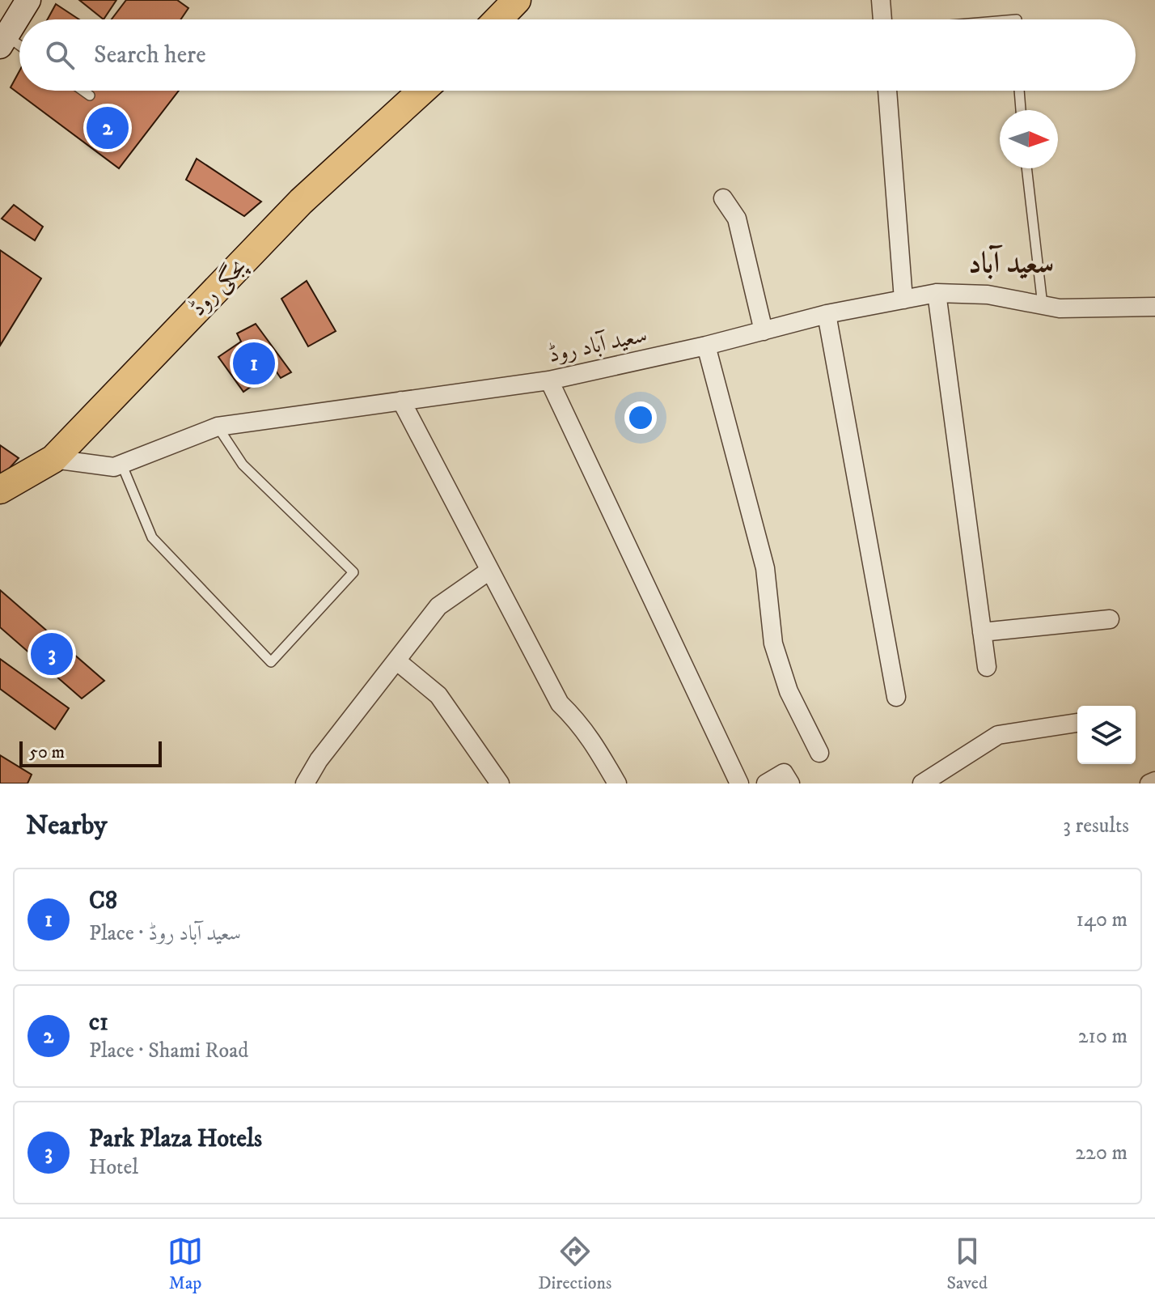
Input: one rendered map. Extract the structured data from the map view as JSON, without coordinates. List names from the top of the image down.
{
  "streets": {
    "main road": ["پجگی روڈ"],
    "street": ["سعید آباد روڈ"]
  },
  "crossings": [
    ["پجگی روڈ", "سعید آباد روڈ"]
  ],
  "districts": ["سعید آباد"],
  "scale_bar": "50 m",
  "north": "right",
  "page": {
    "search": "Search here",
    "pins": ["2", "1", "3"],
    "scale": "50 m",
    "heading": ["Nearby", "3 results"],
    "list": [
      {
        "mark": "1",
        "name": "C8",
        "note": "Place · سعید آباد روڈ",
        "value": "140 m"
      },
      {
        "mark": "2",
        "name": "c1",
        "note": "Place · Shami Road",
        "value": "210 m"
      },
      {
        "mark": "3",
        "name": "Park Plaza Hotels",
        "note": "Hotel",
        "value": "220 m"
      }
    ],
    "nav": ["Map", "Directions", "Saved"]
  }
}
